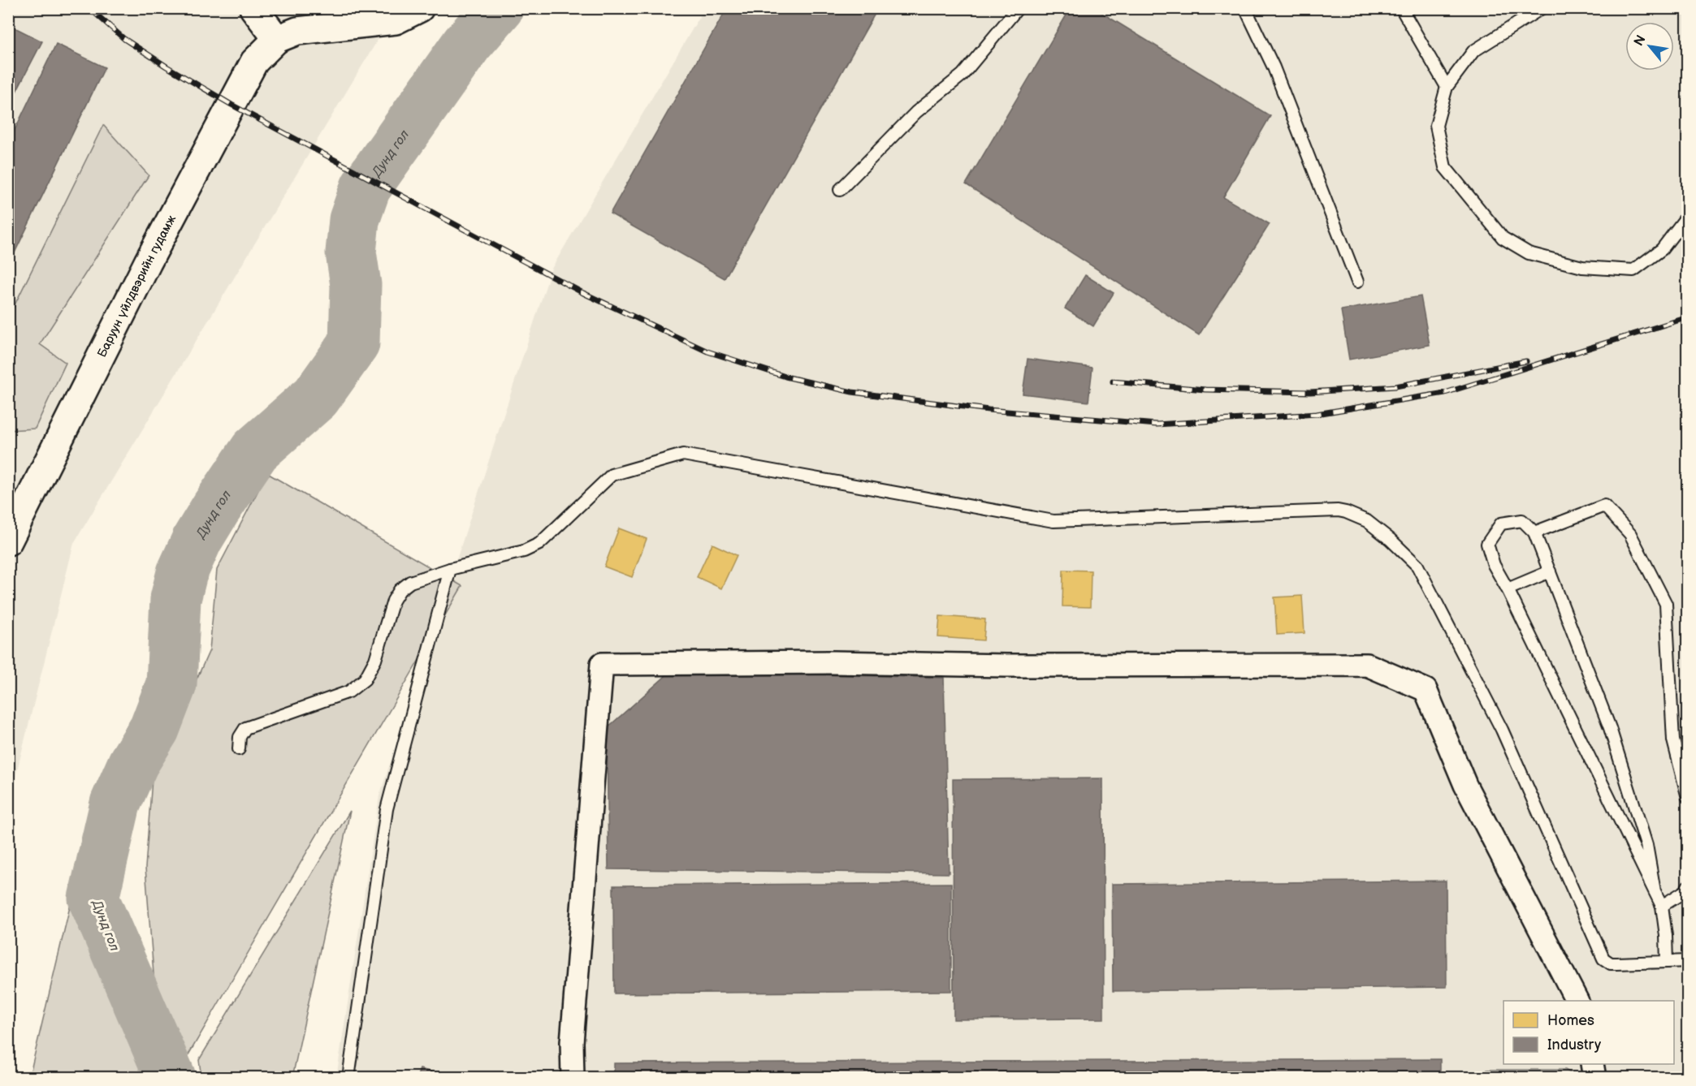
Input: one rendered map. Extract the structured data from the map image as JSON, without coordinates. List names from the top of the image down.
{
  "streets": {
    "street": ["Баруун үйлдвэрийн гудамж"]
  },
  "water": ["Дунд гол"],
  "legend": ["Homes", "Industry"],
  "north": "top left"
}
